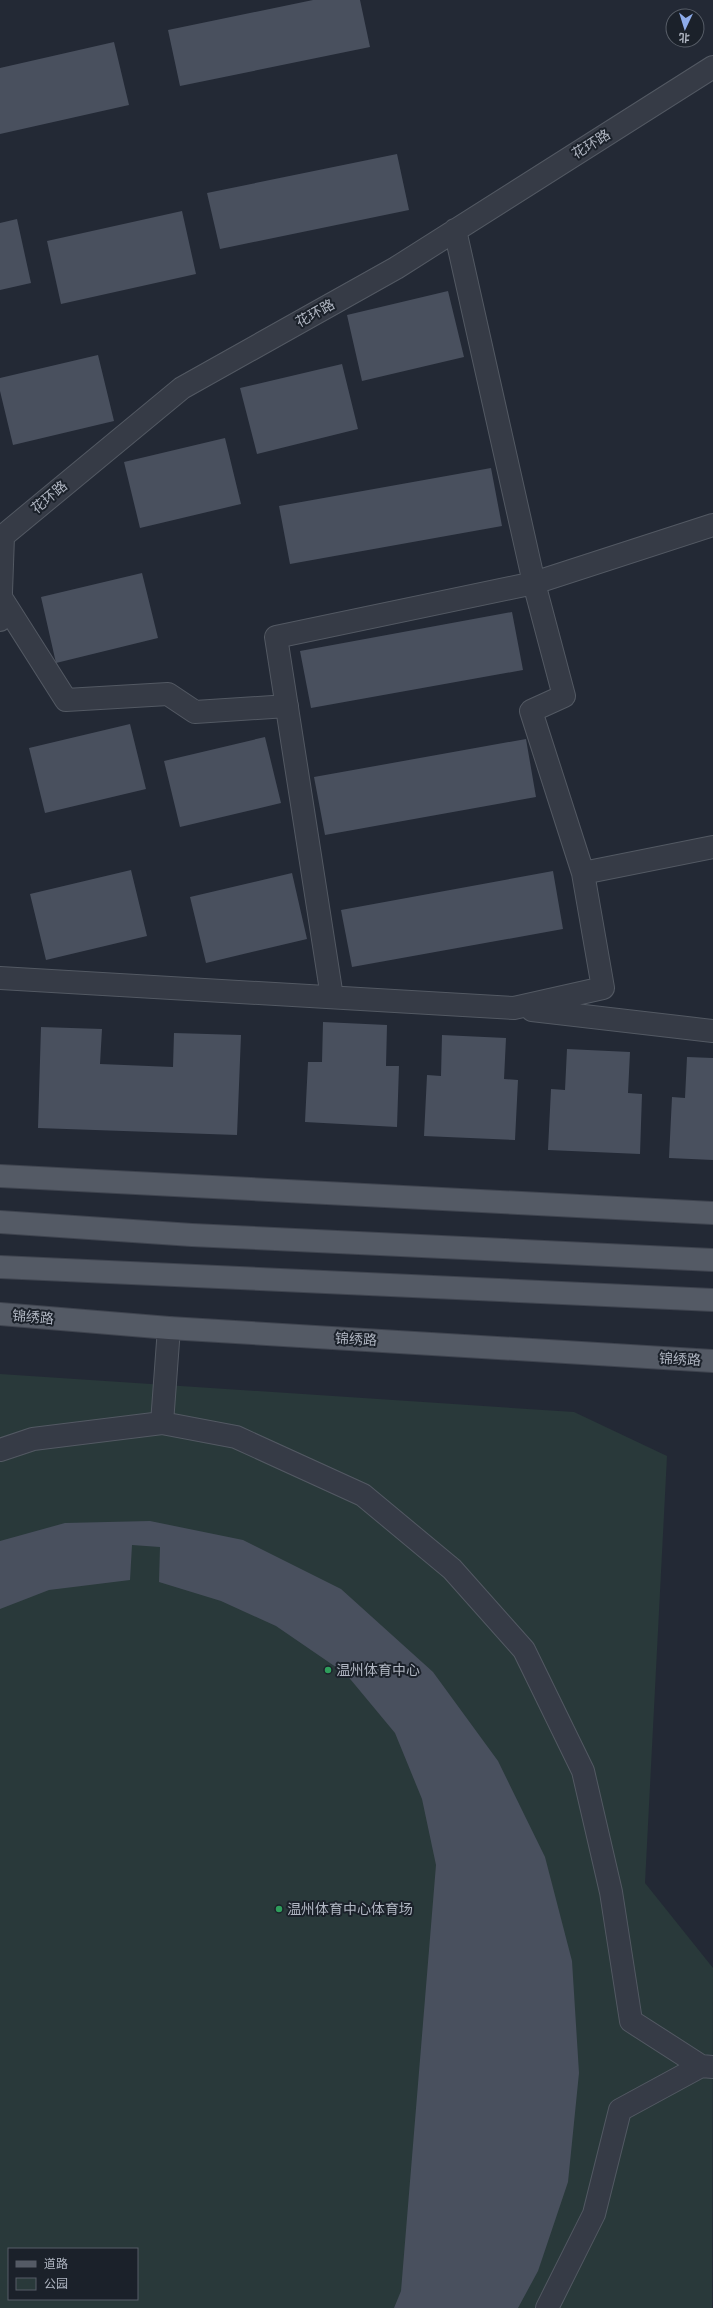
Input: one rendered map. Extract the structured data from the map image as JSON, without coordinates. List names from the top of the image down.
{
  "streets": {
    "main road": ["锦绣路"],
    "street": ["花环路"]
  },
  "places": ["温州体育中心", "温州体育中心体育场"],
  "legend": ["道路", "公园"],
  "north": "bottom"
}
